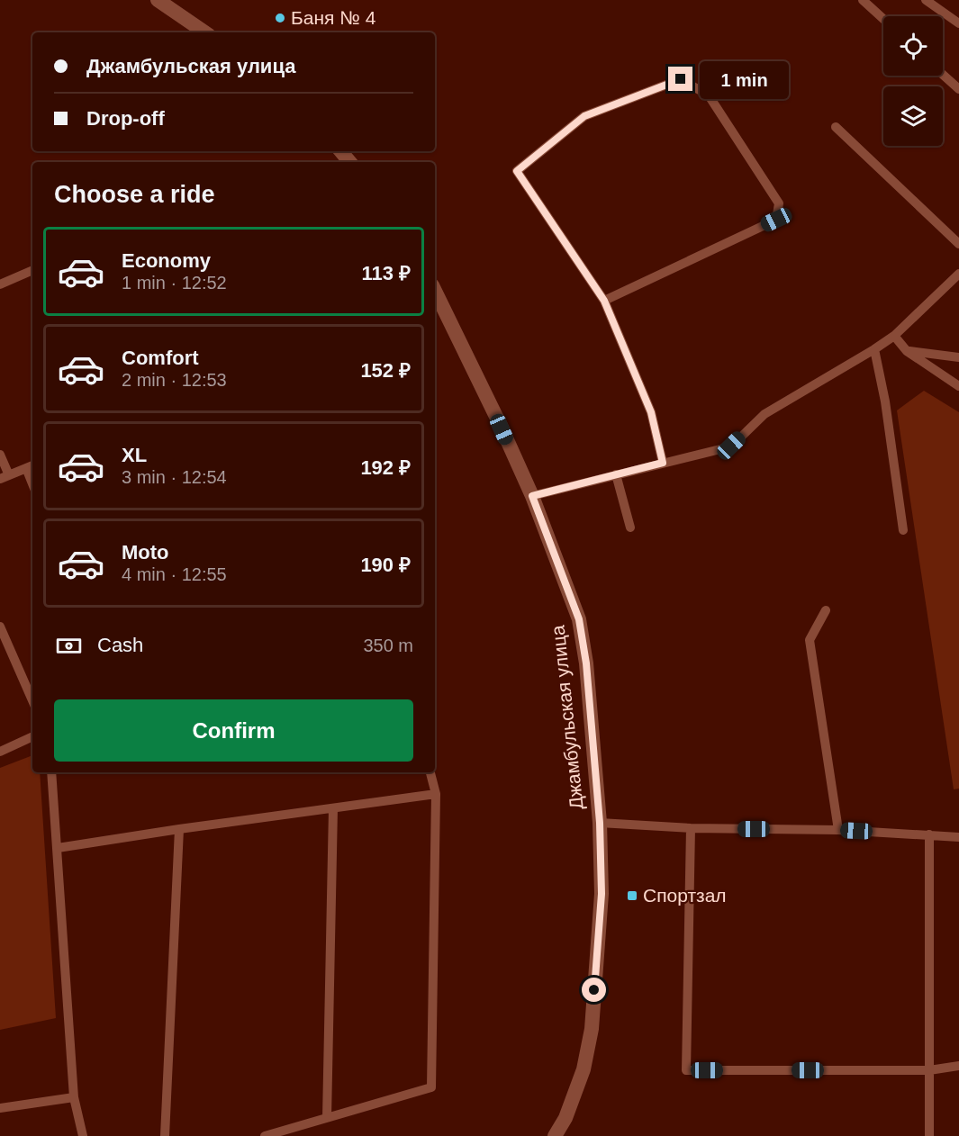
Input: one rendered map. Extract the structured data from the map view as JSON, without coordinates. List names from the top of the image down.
{
  "streets": {
    "street": ["Джамбульская улица"]
  },
  "places": {
    "other": ["Баня № 4"],
    "transit": ["Спортзал"]
  },
  "page": {
    "banner": ["Джамбульская улица", "Drop-off"],
    "bubble": "1 min",
    "heading": "Choose a ride",
    "list": [
      {
        "name": "Economy",
        "note": "1 min · 12:52",
        "value": "113 ₽"
      },
      {
        "name": "Comfort",
        "note": "2 min · 12:53",
        "value": "152 ₽"
      },
      {
        "name": "XL",
        "note": "3 min · 12:54",
        "value": "192 ₽"
      },
      {
        "name": "Moto",
        "note": "4 min · 12:55",
        "value": "190 ₽"
      }
    ],
    "pay": ["Cash", "350 m"],
    "buttons": "Confirm"
  }
}
